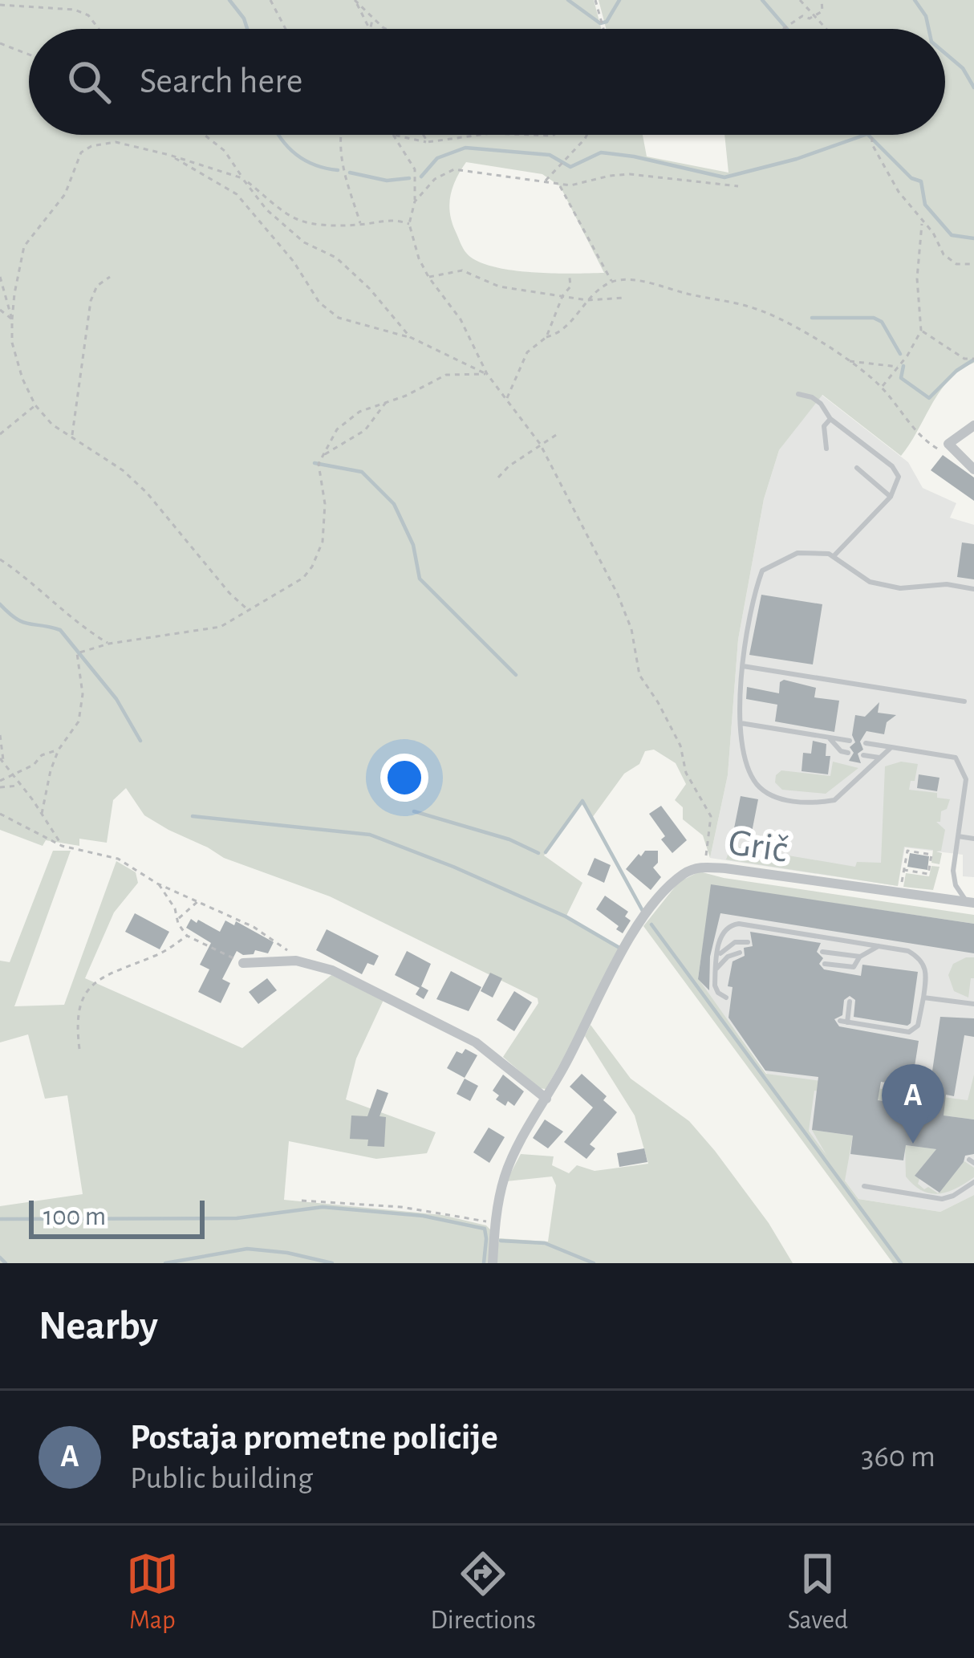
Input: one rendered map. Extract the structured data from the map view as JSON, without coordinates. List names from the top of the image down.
{
  "streets": {
    "street": ["Grič"]
  },
  "scale_bar": "100 m",
  "page": {
    "search": "Search here",
    "pins": "A",
    "scale": "100 m",
    "heading": "Nearby",
    "list": [
      {
        "mark": "A",
        "name": "Postaja prometne policije",
        "note": "Public building",
        "value": "360 m"
      }
    ],
    "nav": ["Map", "Directions", "Saved"]
  }
}
